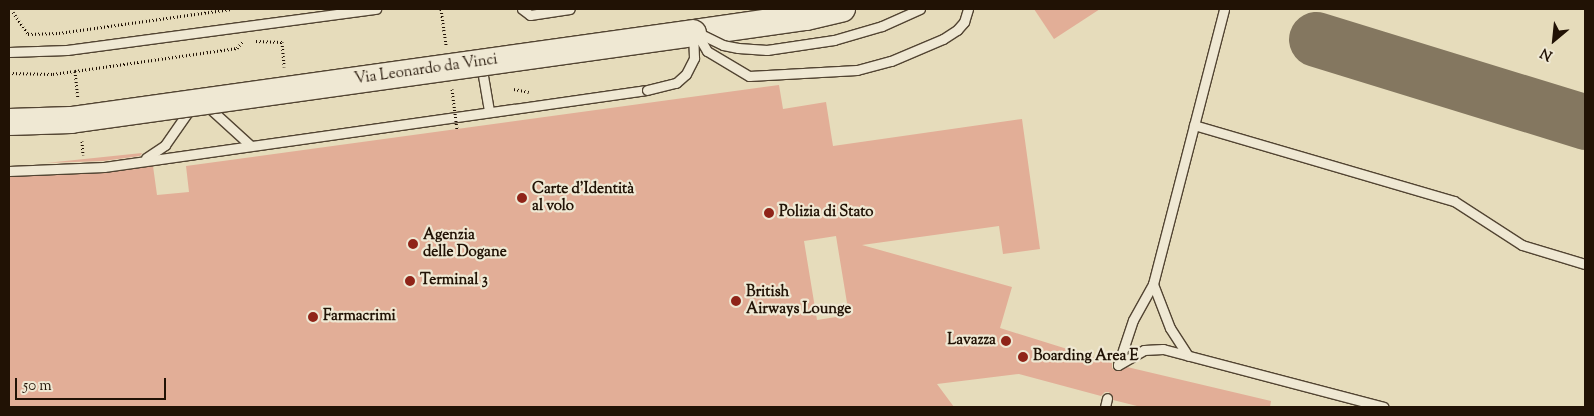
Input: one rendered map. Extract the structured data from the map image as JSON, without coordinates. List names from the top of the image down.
{
  "streets": {
    "main road": ["Via Leonardo da Vinci"]
  },
  "places": [
    "Carte d'Identità al volo",
    "Polizia di Stato",
    "Agenzia delle Dogane",
    "Terminal 3",
    "British Airways Lounge",
    "Farmacrimi",
    "Lavazza",
    "Boarding Area E"
  ],
  "scale_bar": "50 m",
  "north": "bottom left"
}
